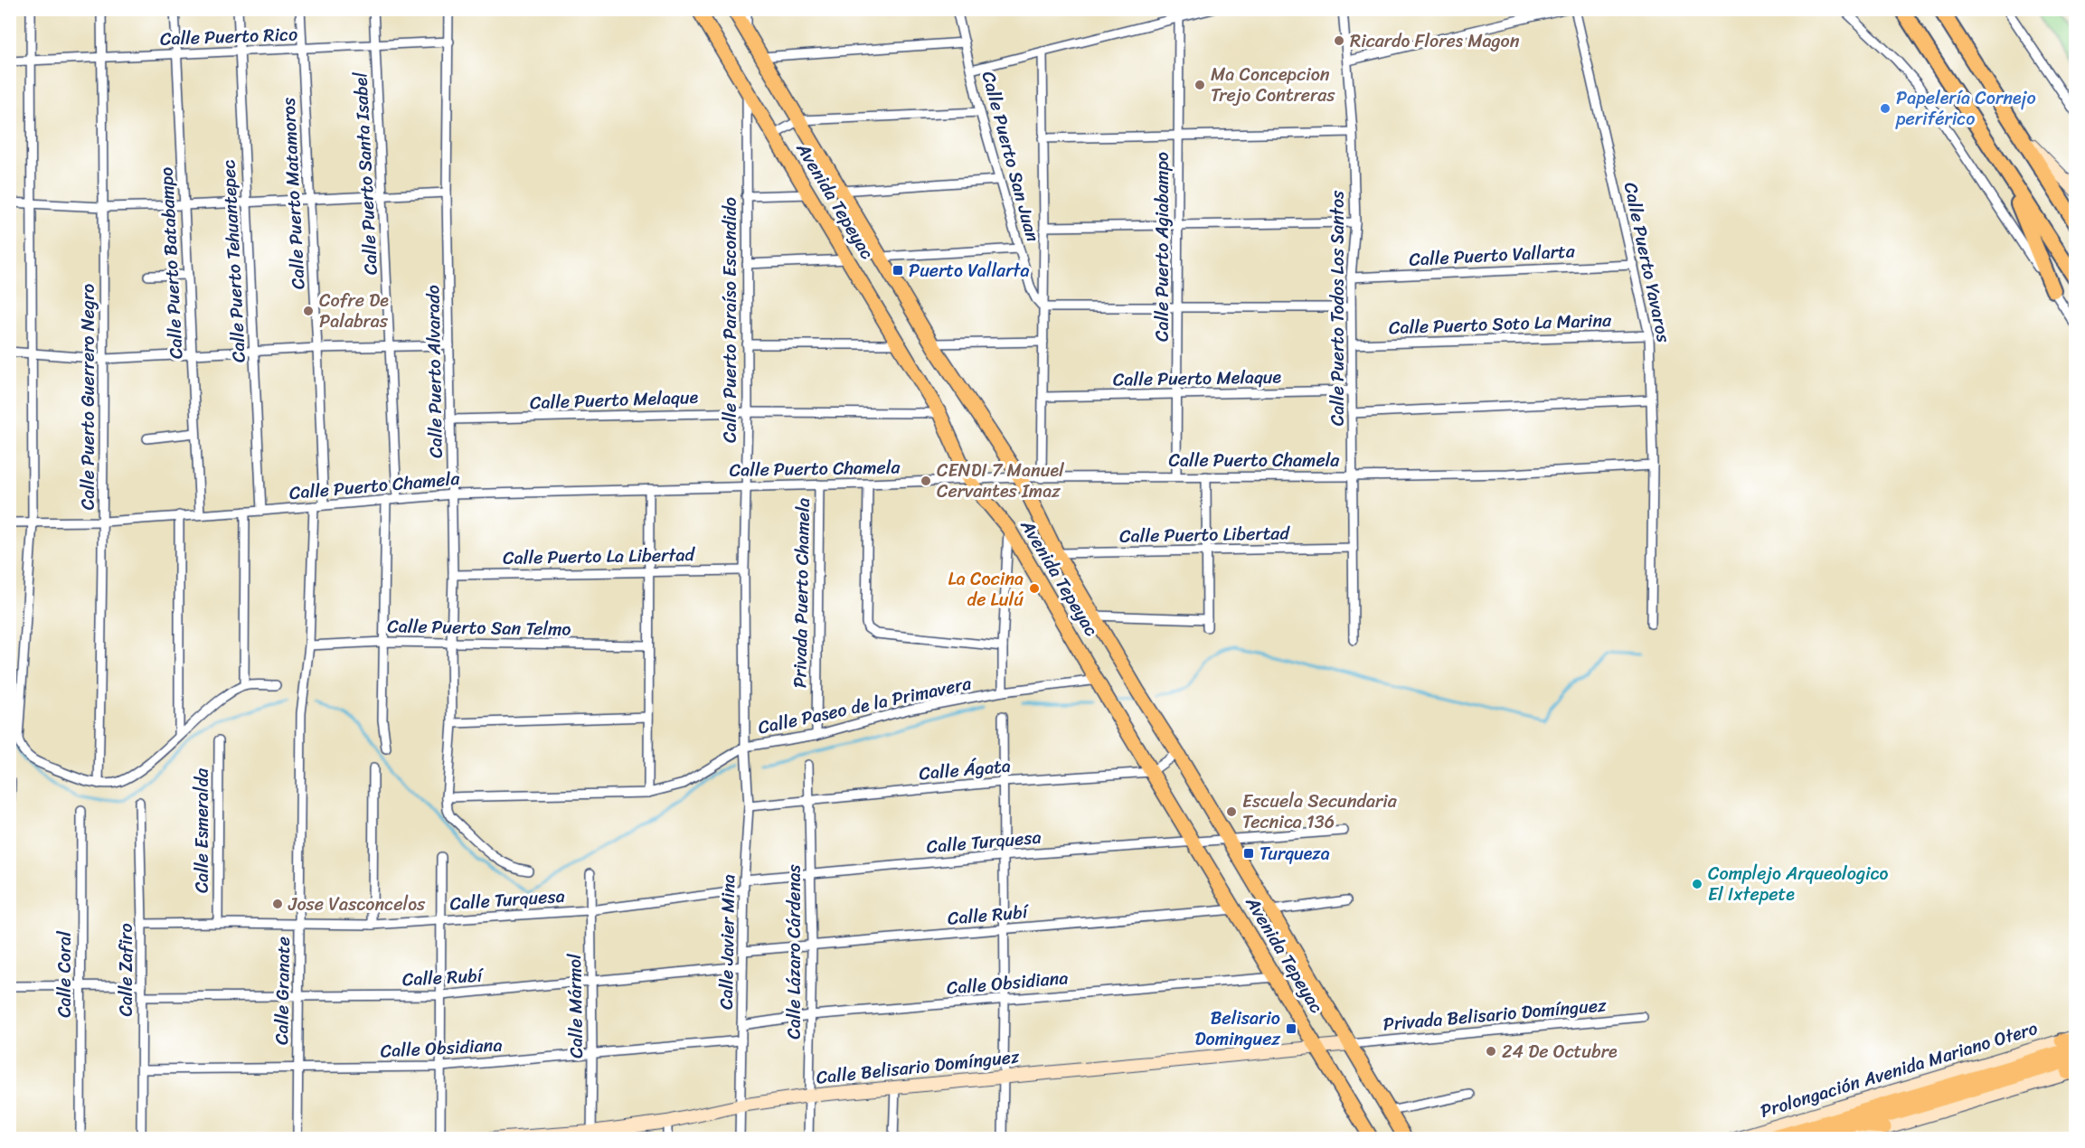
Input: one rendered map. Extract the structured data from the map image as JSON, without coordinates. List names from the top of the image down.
{
  "streets": {
    "main road": ["Avenida Tepeyac", "Prolongación Avenida Mariano Otero"],
    "street": [
      "Calle Puerto Rico",
      "Calle Puerto San Juan",
      "Calle Puerto Santa Isabel",
      "Calle Puerto Matamoros",
      "Calle Puerto Agiabampo",
      "Calle Puerto Vallarta",
      "Calle Puerto Tehuantepec",
      "Calle Puerto Yavaros",
      "Calle Puerto Batabampo",
      "Calle Puerto Todos Los Santos",
      "Calle Puerto Paraíso Escondido",
      "Calle Puerto Soto La Marina",
      "Calle Puerto Alvarado",
      "Calle Puerto Melaque",
      "Calle Puerto Guerrero Negro",
      "Calle Puerto Chamela",
      "Calle Puerto Libertad",
      "Calle Puerto La Libertad",
      "Privada Puerto Chamela",
      "Calle Puerto San Telmo",
      "Calle Paseo de la Primavera",
      "Calle Ágata",
      "Calle Esmeralda",
      "Calle Turquesa",
      "Calle Rubí",
      "Calle Javier Mina",
      "Calle Lázaro Cárdenas",
      "Calle Zafiro",
      "Calle Coral",
      "Calle Obsidiana",
      "Calle Granate",
      "Calle Mármol",
      "Privada Belisario Domínguez",
      "Calle Belisario Domínguez"
    ]
  },
  "crossings": [
    ["Calle Puerto Rico", "Calle Puerto Santa Isabel"],
    ["Calle Puerto Rico", "Calle Puerto Matamoros"],
    ["Calle Puerto Rico", "Calle Puerto Tehuantepec"],
    ["Calle Puerto Rico", "Calle Puerto Batabampo"],
    ["Calle Puerto Rico", "Calle Puerto Alvarado"],
    ["Calle Puerto Rico", "Calle Puerto Guerrero Negro"],
    ["Calle Puerto San Juan", "Calle Puerto Melaque"],
    ["Calle Puerto San Juan", "Calle Puerto Chamela"],
    ["Calle Puerto Santa Isabel", "Calle Puerto Chamela"],
    ["Calle Puerto Matamoros", "Calle Puerto Chamela"],
    ["Calle Puerto Matamoros", "Calle Puerto San Telmo"],
    ["Calle Puerto Matamoros", "Calle Granate"],
    ["Avenida Tepeyac", "Calle Puerto Paraíso Escondido"],
    ["Avenida Tepeyac", "Calle Puerto Melaque"],
    ["Avenida Tepeyac", "Calle Puerto Chamela"],
    ["Avenida Tepeyac", "Calle Puerto Libertad"],
    ["Avenida Tepeyac", "Calle Paseo de la Primavera"],
    ["Avenida Tepeyac", "Calle Ágata"],
    ["Avenida Tepeyac", "Calle Turquesa"],
    ["Avenida Tepeyac", "Calle Rubí"],
    ["Avenida Tepeyac", "Calle Obsidiana"],
    ["Avenida Tepeyac", "Privada Belisario Domínguez"],
    ["Avenida Tepeyac", "Calle Belisario Domínguez"],
    ["Calle Puerto Agiabampo", "Calle Puerto Melaque"],
    ["Calle Puerto Agiabampo", "Calle Puerto Chamela"],
    ["Calle Puerto Vallarta", "Calle Puerto Yavaros"],
    ["Calle Puerto Vallarta", "Calle Puerto Todos Los Santos"],
    ["Calle Puerto Tehuantepec", "Calle Puerto Chamela"],
    ["Calle Puerto Yavaros", "Calle Puerto Soto La Marina"],
    ["Calle Puerto Yavaros", "Calle Puerto Chamela"],
    ["Calle Puerto Batabampo", "Calle Puerto Chamela"],
    ["Calle Puerto Todos Los Santos", "Calle Puerto Soto La Marina"],
    ["Calle Puerto Todos Los Santos", "Calle Puerto Melaque"],
    ["Calle Puerto Todos Los Santos", "Calle Puerto Chamela"],
    ["Calle Puerto Todos Los Santos", "Calle Puerto Libertad"],
    ["Calle Puerto Paraíso Escondido", "Calle Puerto Melaque"],
    ["Calle Puerto Paraíso Escondido", "Calle Puerto Chamela"],
    ["Calle Puerto Paraíso Escondido", "Calle Puerto La Libertad"],
    ["Calle Puerto Paraíso Escondido", "Calle Paseo de la Primavera"],
    ["Calle Puerto Paraíso Escondido", "Calle Javier Mina"],
    ["Calle Puerto Alvarado", "Calle Puerto Melaque"],
    ["Calle Puerto Alvarado", "Calle Puerto Chamela"],
    ["Calle Puerto Alvarado", "Calle Puerto La Libertad"],
    ["Calle Puerto Alvarado", "Calle Puerto San Telmo"],
    ["Calle Puerto Alvarado", "Calle Paseo de la Primavera"],
    ["Calle Puerto Guerrero Negro", "Calle Puerto Chamela"],
    ["Calle Puerto Chamela", "Privada Puerto Chamela"],
    ["Privada Puerto Chamela", "Calle Paseo de la Primavera"],
    ["Calle Paseo de la Primavera", "Calle Javier Mina"],
    ["Calle Ágata", "Calle Javier Mina"],
    ["Calle Ágata", "Calle Lázaro Cárdenas"],
    ["Calle Esmeralda", "Calle Turquesa"],
    ["Calle Turquesa", "Calle Javier Mina"],
    ["Calle Turquesa", "Calle Lázaro Cárdenas"],
    ["Calle Turquesa", "Calle Zafiro"],
    ["Calle Turquesa", "Calle Granate"],
    ["Calle Turquesa", "Calle Mármol"],
    ["Calle Rubí", "Calle Javier Mina"],
    ["Calle Rubí", "Calle Lázaro Cárdenas"],
    ["Calle Rubí", "Calle Zafiro"],
    ["Calle Rubí", "Calle Granate"],
    ["Calle Rubí", "Calle Mármol"],
    ["Calle Javier Mina", "Calle Obsidiana"],
    ["Calle Javier Mina", "Calle Belisario Domínguez"],
    ["Calle Lázaro Cárdenas", "Calle Obsidiana"],
    ["Calle Lázaro Cárdenas", "Calle Belisario Domínguez"],
    ["Calle Zafiro", "Calle Obsidiana"],
    ["Calle Obsidiana", "Calle Granate"],
    ["Calle Obsidiana", "Calle Mármol"],
    ["Calle Mármol", "Calle Belisario Domínguez"],
    ["Privada Belisario Domínguez", "Calle Belisario Domínguez"]
  ],
  "places": {
    "other": [
      "Ricardo Flores Magon",
      "Ma Concepcion Trejo Contreras",
      "Papelería Cornejo periférico",
      "Cofre De Palabras",
      "CENDI 7 Manuel Cervantes Imaz",
      "La Cocina de Lulú",
      "Escuela Secundaria Tecnica 136",
      "Complejo Arqueologico El Ixtepete",
      "Jose Vasconcelos",
      "24 De Octubre"
    ],
    "transit": ["Puerto Vallarta", "Turqueza", "Belisario Dominguez"]
  }
}
